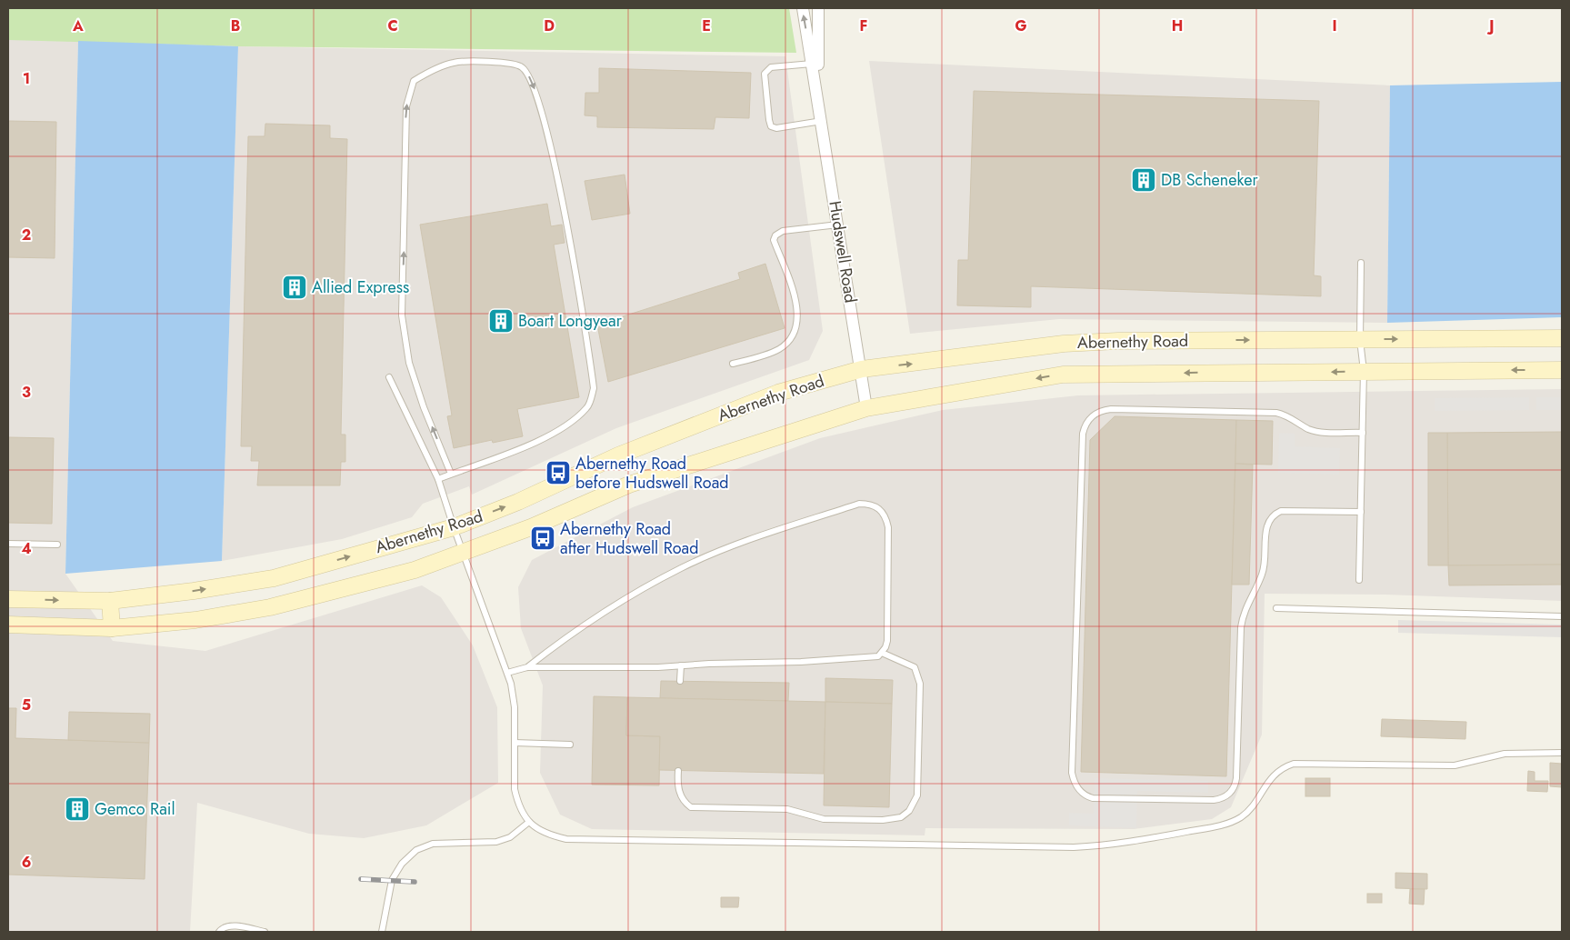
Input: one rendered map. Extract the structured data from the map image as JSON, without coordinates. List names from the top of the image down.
{
  "streets": {
    "main road": ["Abernethy Road"],
    "street": ["Hudswell Road"]
  },
  "crossings": [
    ["Hudswell Road", "Abernethy Road"]
  ],
  "places": {
    "building": [
      "DB Scheneker",
      "Allied Express",
      "Boart Longyear",
      "Gemco Rail"
    ],
    "bus stop": ["Abernethy Road before Hudswell Road", "Abernethy Road after Hudswell Road"]
  },
  "grid": {
    "columns": [
      "A",
      "B",
      "C",
      "D",
      "E",
      "F",
      "G",
      "H",
      "I",
      "J"
    ],
    "rows": [
      "1",
      "2",
      "3",
      "4",
      "5",
      "6"
    ]
  }
}
